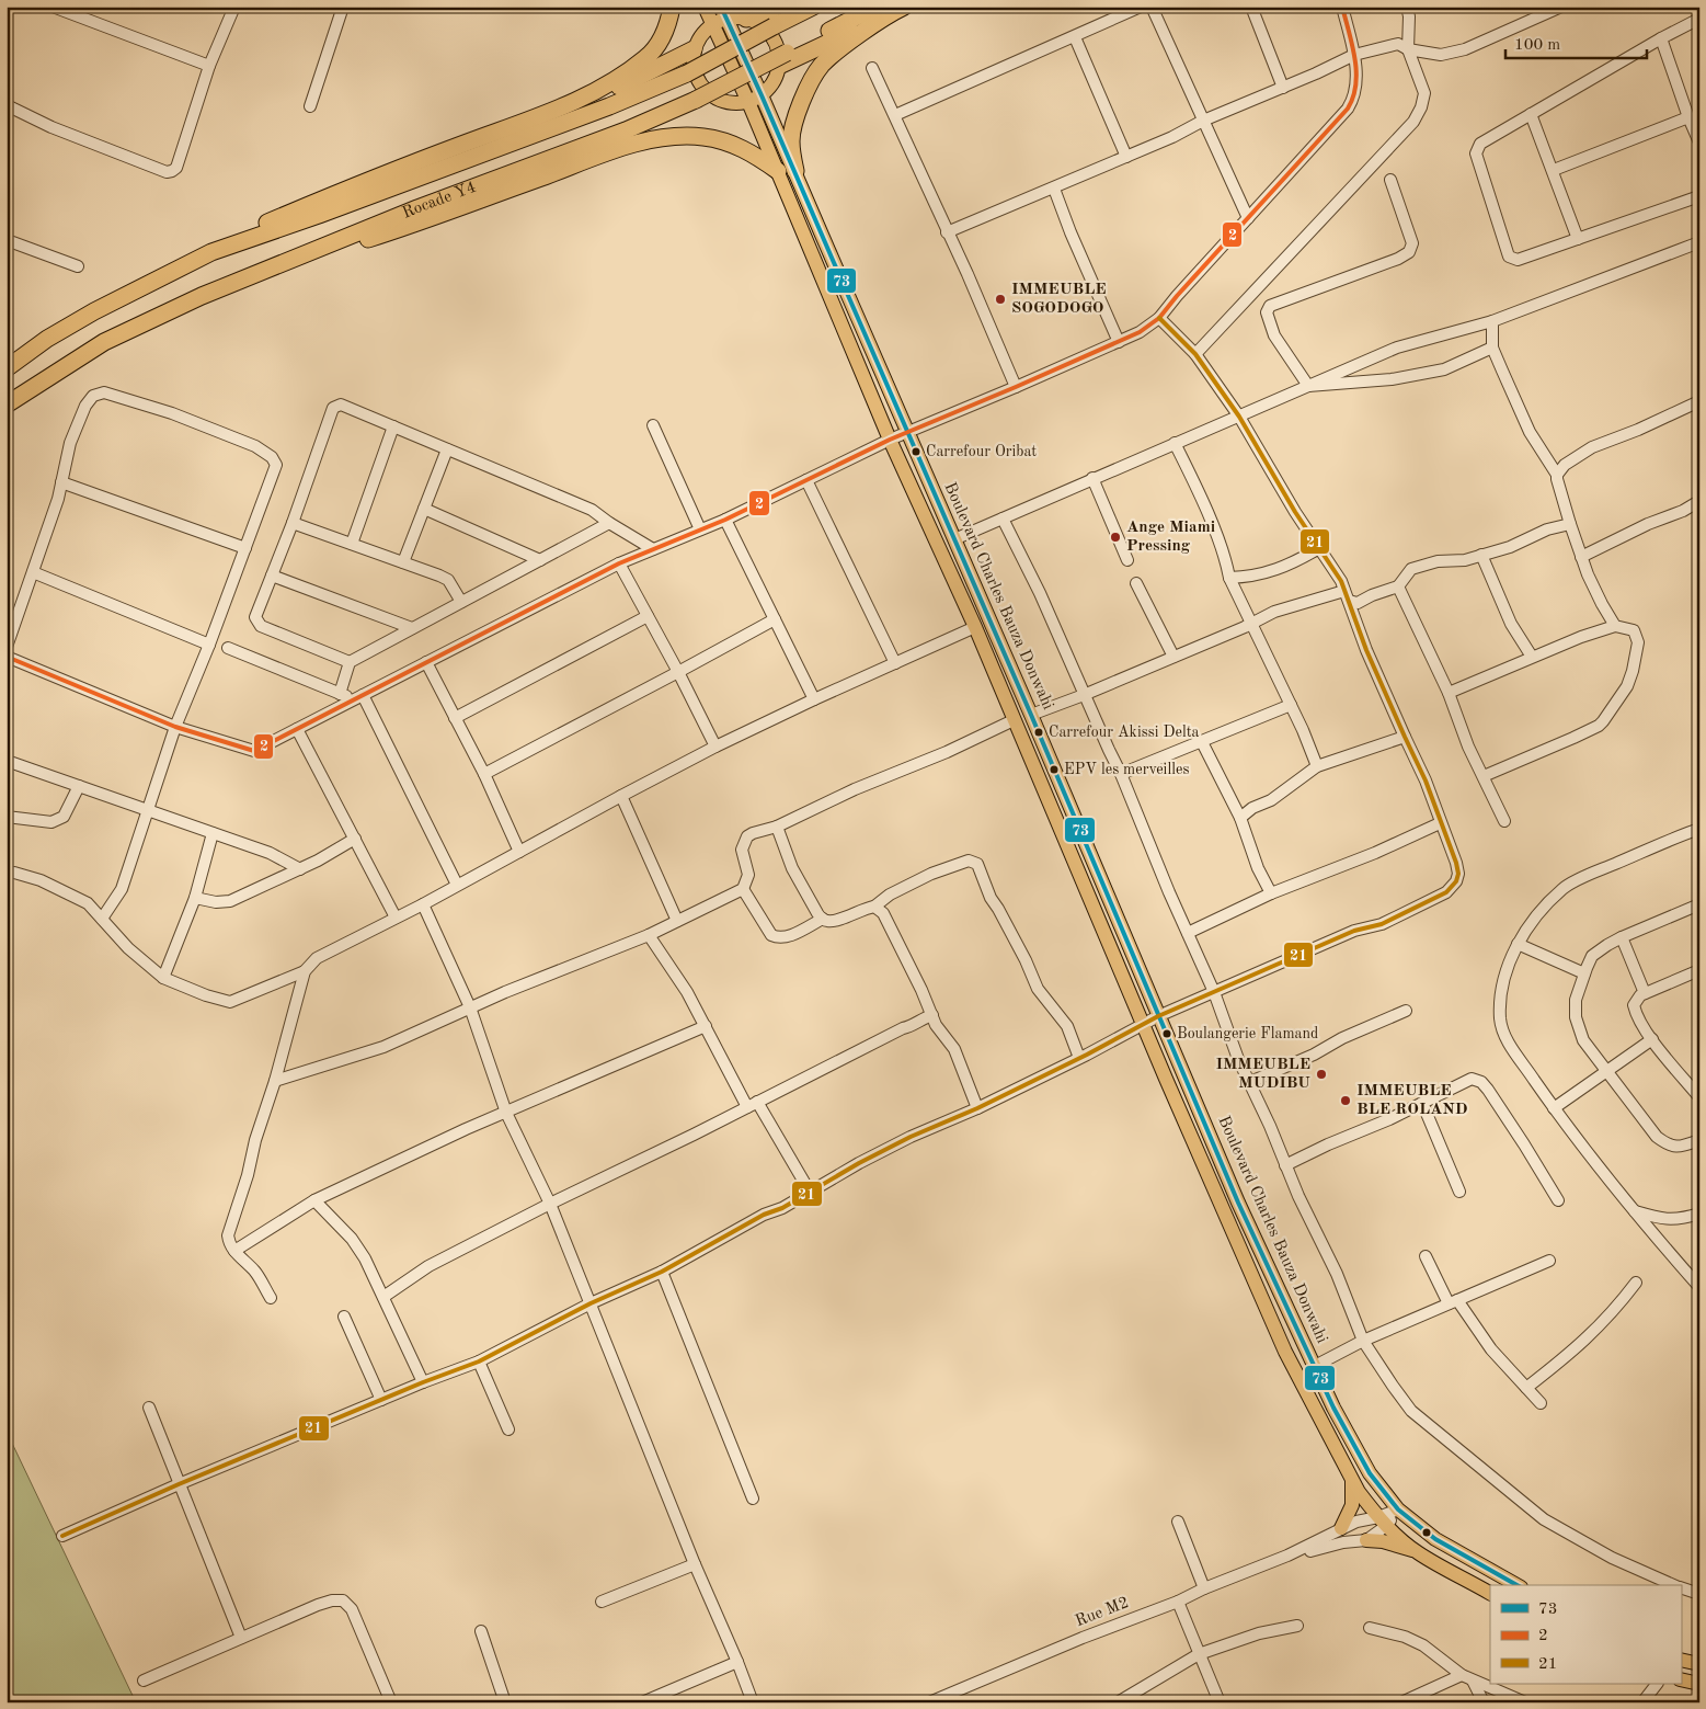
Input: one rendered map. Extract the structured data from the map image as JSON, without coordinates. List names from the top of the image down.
{
  "streets": {
    "highway": ["Rocade Y4"],
    "main road": ["Boulevard Charles Bauza Donwahi"],
    "street": ["Rue M2"]
  },
  "crossings": [
    ["Boulevard Charles Bauza Donwahi", "Rue M2"]
  ],
  "places": [
    "IMMEUBLE SOGODOGO",
    "Carrefour Oribat",
    "Ange Miami Pressing",
    "Carrefour Akissi Delta",
    "EPV les merveilles",
    "Boulangerie Flamand",
    "IMMEUBLE MUDIBU",
    "IMMEUBLE BLE ROLAND"
  ],
  "lines": ["transit line 73", "transit line 2", "transit line 21"],
  "legend": ["73", "2", "21"],
  "scale_bar": "100 m"
}
